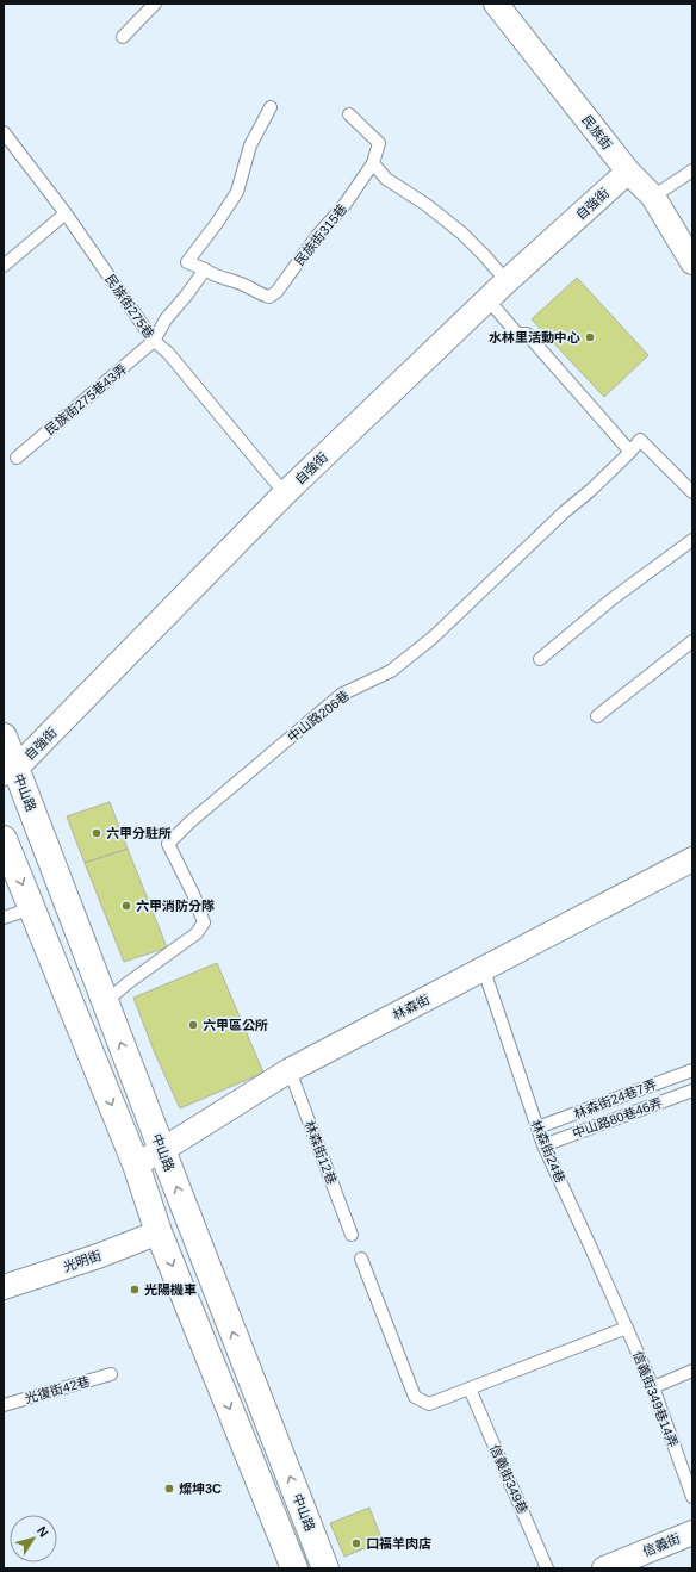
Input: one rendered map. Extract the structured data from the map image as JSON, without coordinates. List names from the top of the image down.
{
  "streets": {
    "main road": ["中山路"],
    "street": [
      "民族街",
      "自強街",
      "林森街",
      "光明街",
      "信義街"
    ],
    "lane": [
      "民族街315巷",
      "民族街275巷",
      "民族街275巷43弄",
      "中山路206巷",
      "林森街24巷7弄",
      "中山路80巷46弄",
      "林森街24巷",
      "林森街12巷",
      "光復街42巷",
      "信義街349巷14弄",
      "信義街349巷"
    ]
  },
  "crossings": [
    ["民族街", "自強街"],
    ["自強街", "民族街275巷"],
    ["自強街", "中山路"],
    ["民族街275巷", "民族街275巷43弄"],
    ["中山路206巷", "中山路"],
    ["中山路", "林森街"],
    ["林森街", "林森街24巷"],
    ["林森街", "林森街12巷"],
    ["林森街24巷7弄", "林森街24巷"],
    ["中山路80巷46弄", "林森街24巷"],
    ["林森街24巷", "信義街349巷14弄"]
  ],
  "places": [
    "水林里活動中心",
    "六甲分駐所",
    "六甲消防分隊",
    "六甲區公所",
    "光陽機車",
    "燦坤3C",
    "口福羊肉店"
  ],
  "north": "top right"
}
